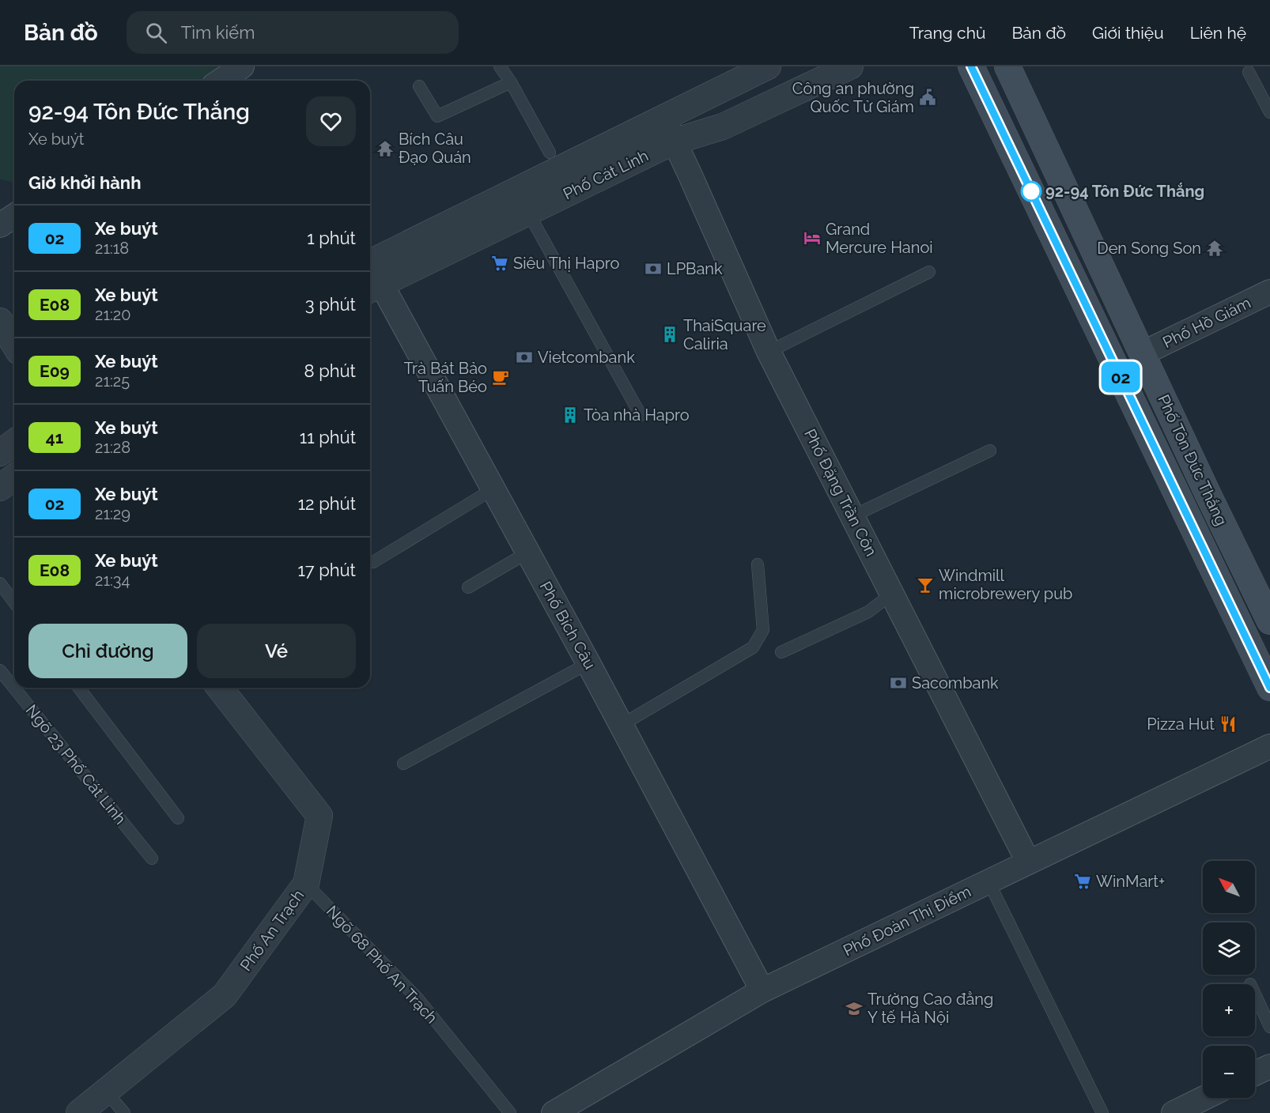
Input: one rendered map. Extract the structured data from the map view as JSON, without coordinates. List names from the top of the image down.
{
  "streets": {
    "main road": ["Phố Tôn Đức Thắng"],
    "street": [
      "Phố Cát Linh",
      "Phố Hồ Giám",
      "Phố Đặng Trần Côn",
      "Phố Bích Câu",
      "Phố Đoàn Thị Điểm",
      "Phố An Trạch"
    ],
    "lane": ["Ngõ 23 Phố Cát Linh", "Ngõ 68 Phố An Trạch"]
  },
  "crossings": [
    ["Phố Cát Linh", "Phố Đặng Trần Côn"],
    ["Phố Cát Linh", "Phố Bích Câu"],
    ["Phố Hồ Giám", "Phố Tôn Đức Thắng"],
    ["Phố Đặng Trần Côn", "Phố Đoàn Thị Điểm"],
    ["Phố Bích Câu", "Phố Đoàn Thị Điểm"],
    ["Phố An Trạch", "Ngõ 68 Phố An Trạch"]
  ],
  "places": {
    "public building": ["Công an phường Quốc Tử Giám"],
    "temple": ["Bích Câu Đạo Quán", "Den Song Son"],
    "other": ["92-94 Tôn Đức Thắng"],
    "hotel": ["Grand Mercure Hanoi"],
    "supermarket": ["Siêu Thị Hapro", "WinMart+"],
    "bank": ["LPBank", "Vietcombank", "Sacombank"],
    "building": ["ThaiSquare Caliria", "Tòa nhà Hapro"],
    "cafe": ["Trà Bát Bảo Tuấn Béo"],
    "bar": ["Windmill microbrewery pub"],
    "restaurant": ["Pizza Hut"],
    "school or university": ["Trường Cao đẳng Y tế Hà Nội"]
  },
  "lines": ["bus line 02"],
  "north": "top left",
  "page": {
    "header": "Bản đồ",
    "search": "Tìm kiếm",
    "nav": [
      "Trang chủ",
      "Bản đồ",
      "Giới thiệu",
      "Liên hệ"
    ],
    "on_map": "02",
    "heading": [
      ["92-94 Tôn Đức Thắng", "Xe buýt"],
      "Giờ khởi hành"
    ],
    "list": [
      {
        "mark": "02",
        "name": "Xe buýt",
        "note": "21:18",
        "value": "1 phút"
      },
      {
        "mark": "E08",
        "name": "Xe buýt",
        "note": "21:20",
        "value": "3 phút"
      },
      {
        "mark": "E09",
        "name": "Xe buýt",
        "note": "21:25",
        "value": "8 phút"
      },
      {
        "mark": "41",
        "name": "Xe buýt",
        "note": "21:28",
        "value": "11 phút"
      },
      {
        "mark": "02",
        "name": "Xe buýt",
        "note": "21:29",
        "value": "12 phút"
      },
      {
        "mark": "E08",
        "name": "Xe buýt",
        "note": "21:34",
        "value": "17 phút"
      }
    ],
    "buttons": ["Chỉ đường", "Vé"],
    "map_buttons": ["+", "−"]
  }
}
